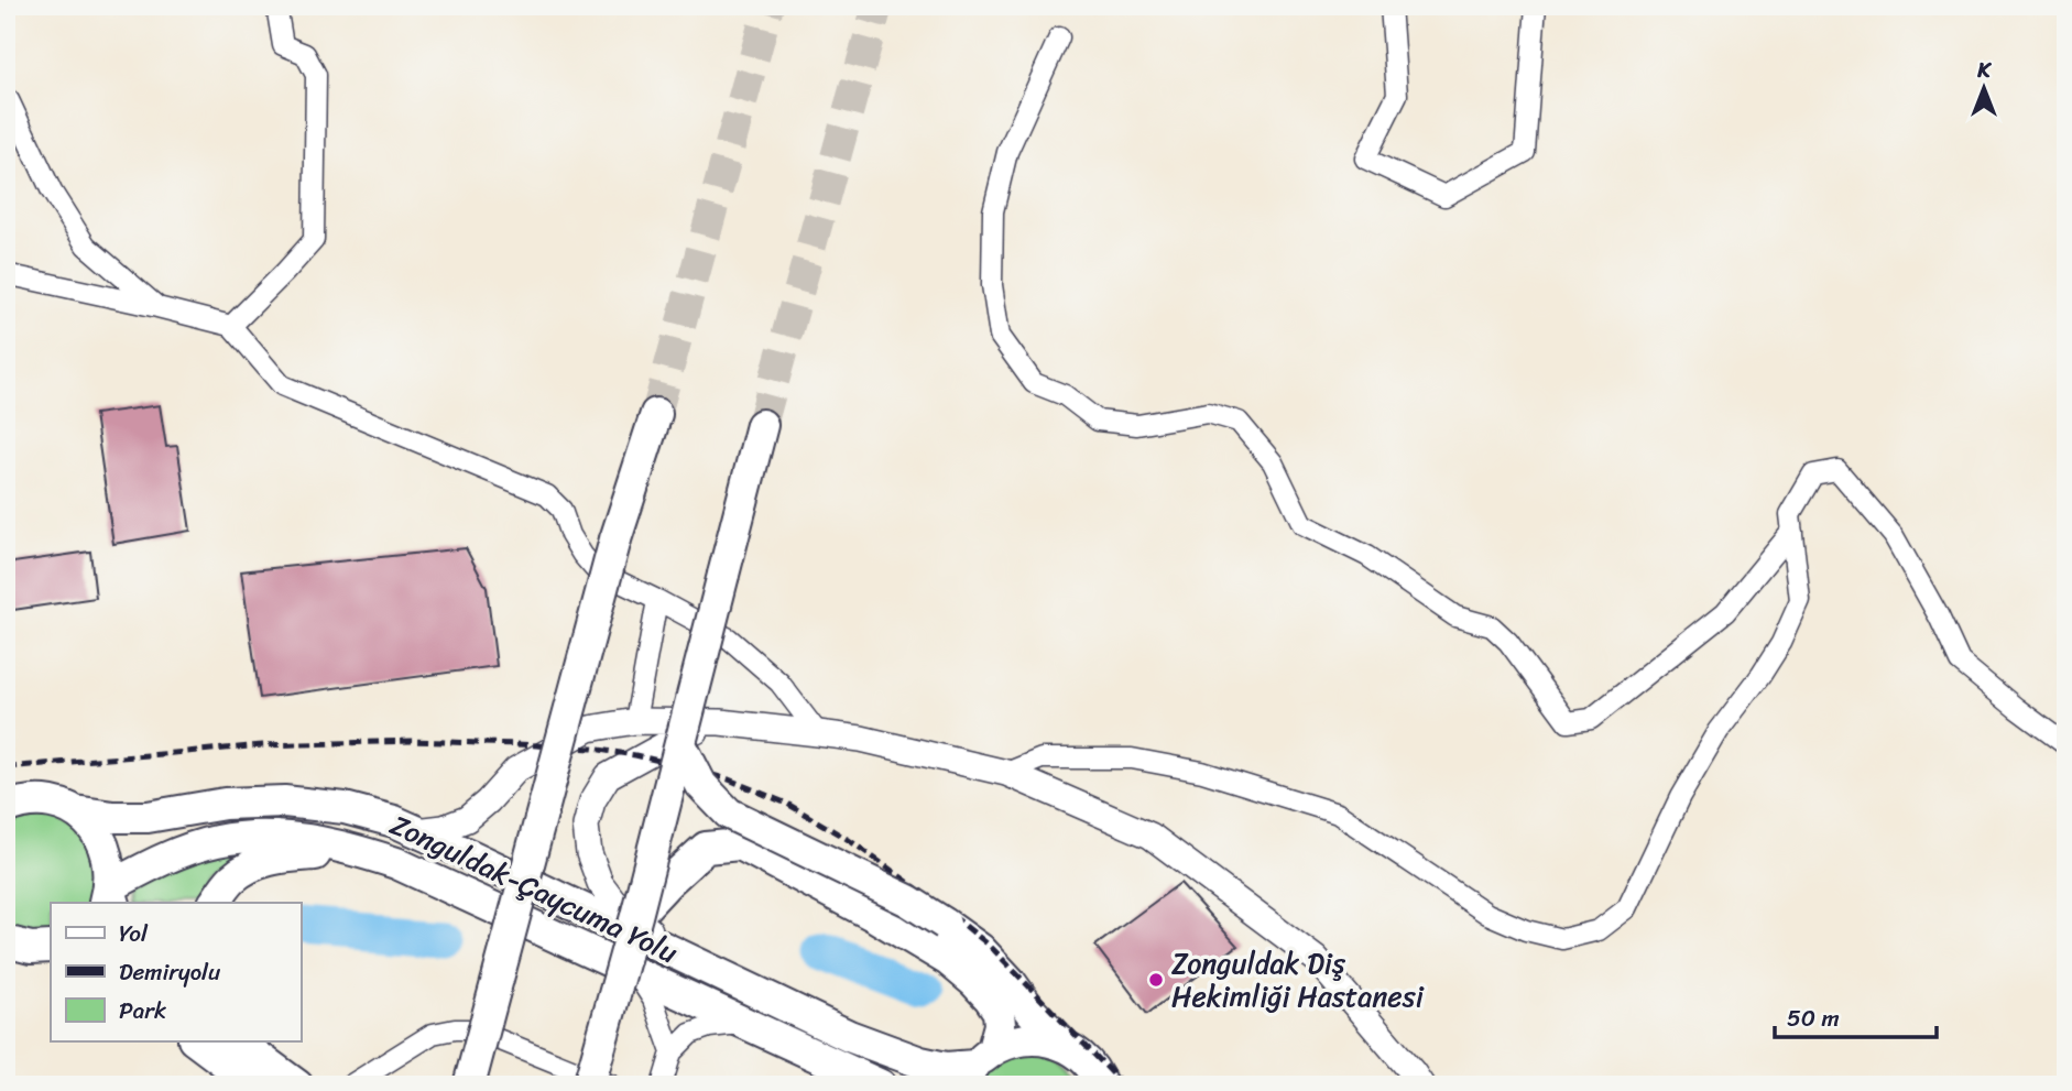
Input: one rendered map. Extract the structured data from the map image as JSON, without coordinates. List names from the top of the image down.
{
  "streets": {
    "highway": ["Zonguldak-Çaycuma Yolu"]
  },
  "places": ["Zonguldak Diş Hekimliği Hastanesi"],
  "legend": ["Yol", "Demiryolu", "Park"],
  "scale_bar": "50 m",
  "north": "top"
}
